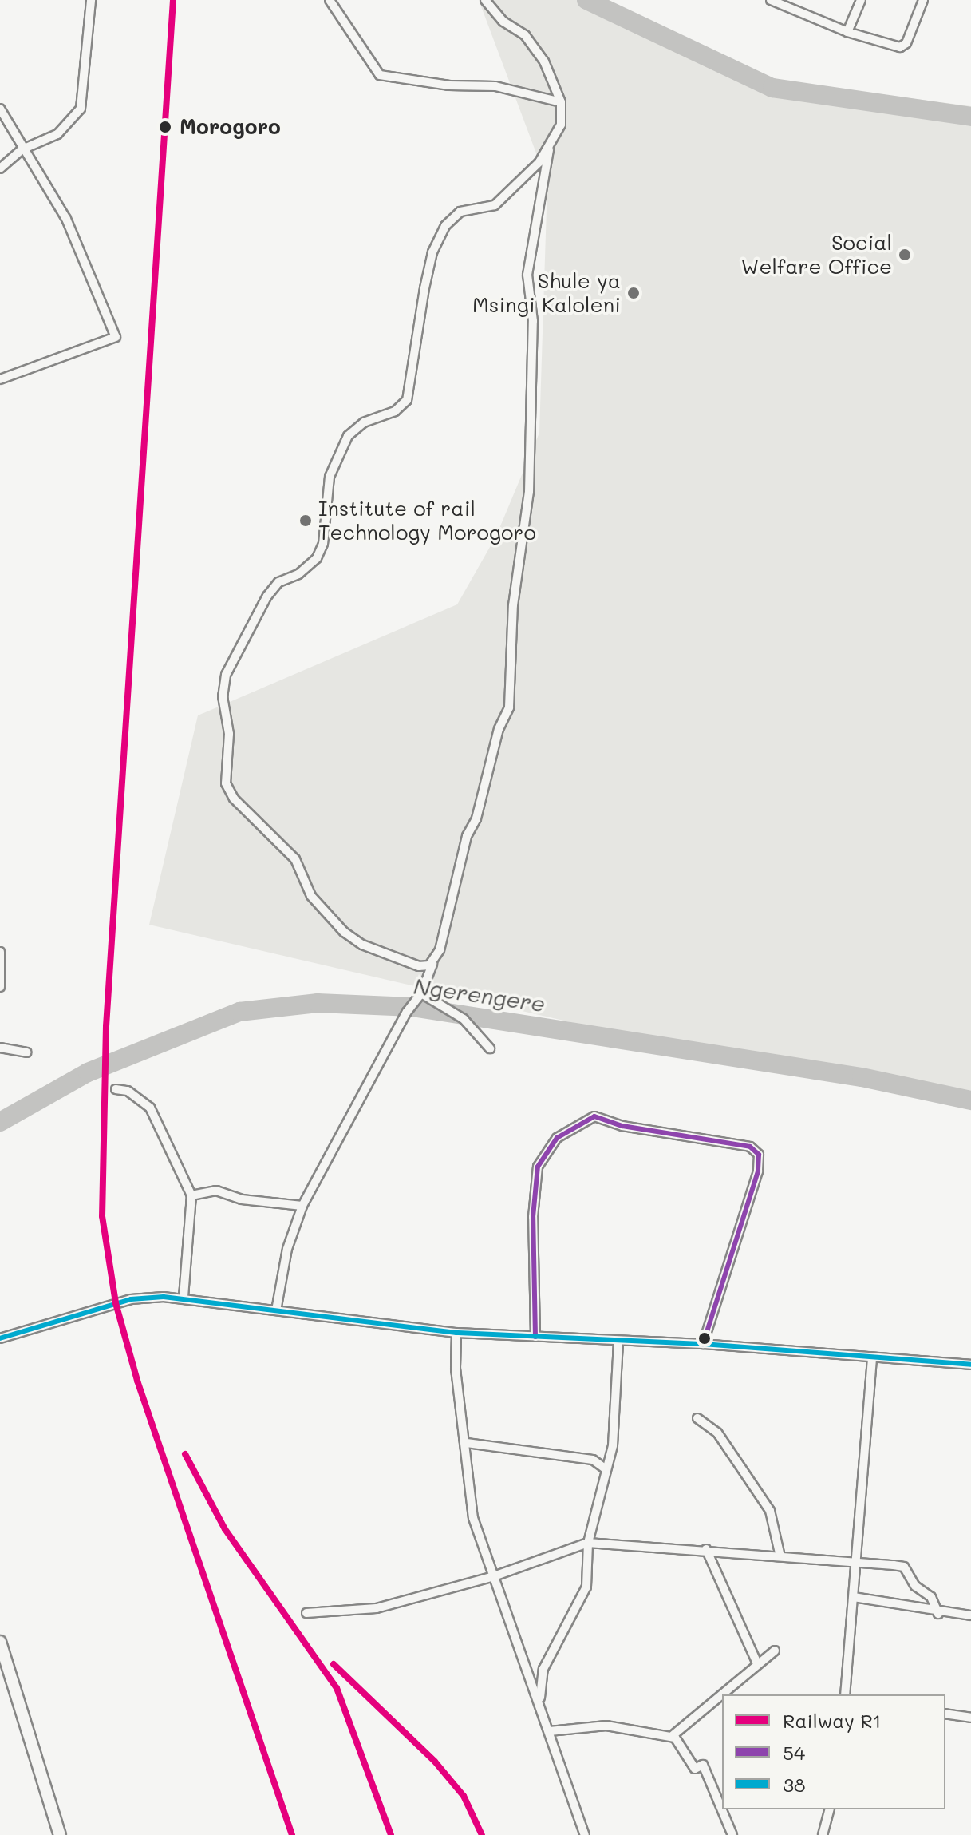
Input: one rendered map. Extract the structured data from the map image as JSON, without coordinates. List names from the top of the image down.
{
  "water": ["Ngerengere"],
  "places": [
    "Morogoro",
    "Social Welfare Office",
    "Shule ya Msingi Kaloleni",
    "Institute of rail Technology Morogoro"
  ],
  "lines": ["rail line R1", "transit line 54", "transit line 38"],
  "legend": ["Railway R1", "54", "38"]
}
